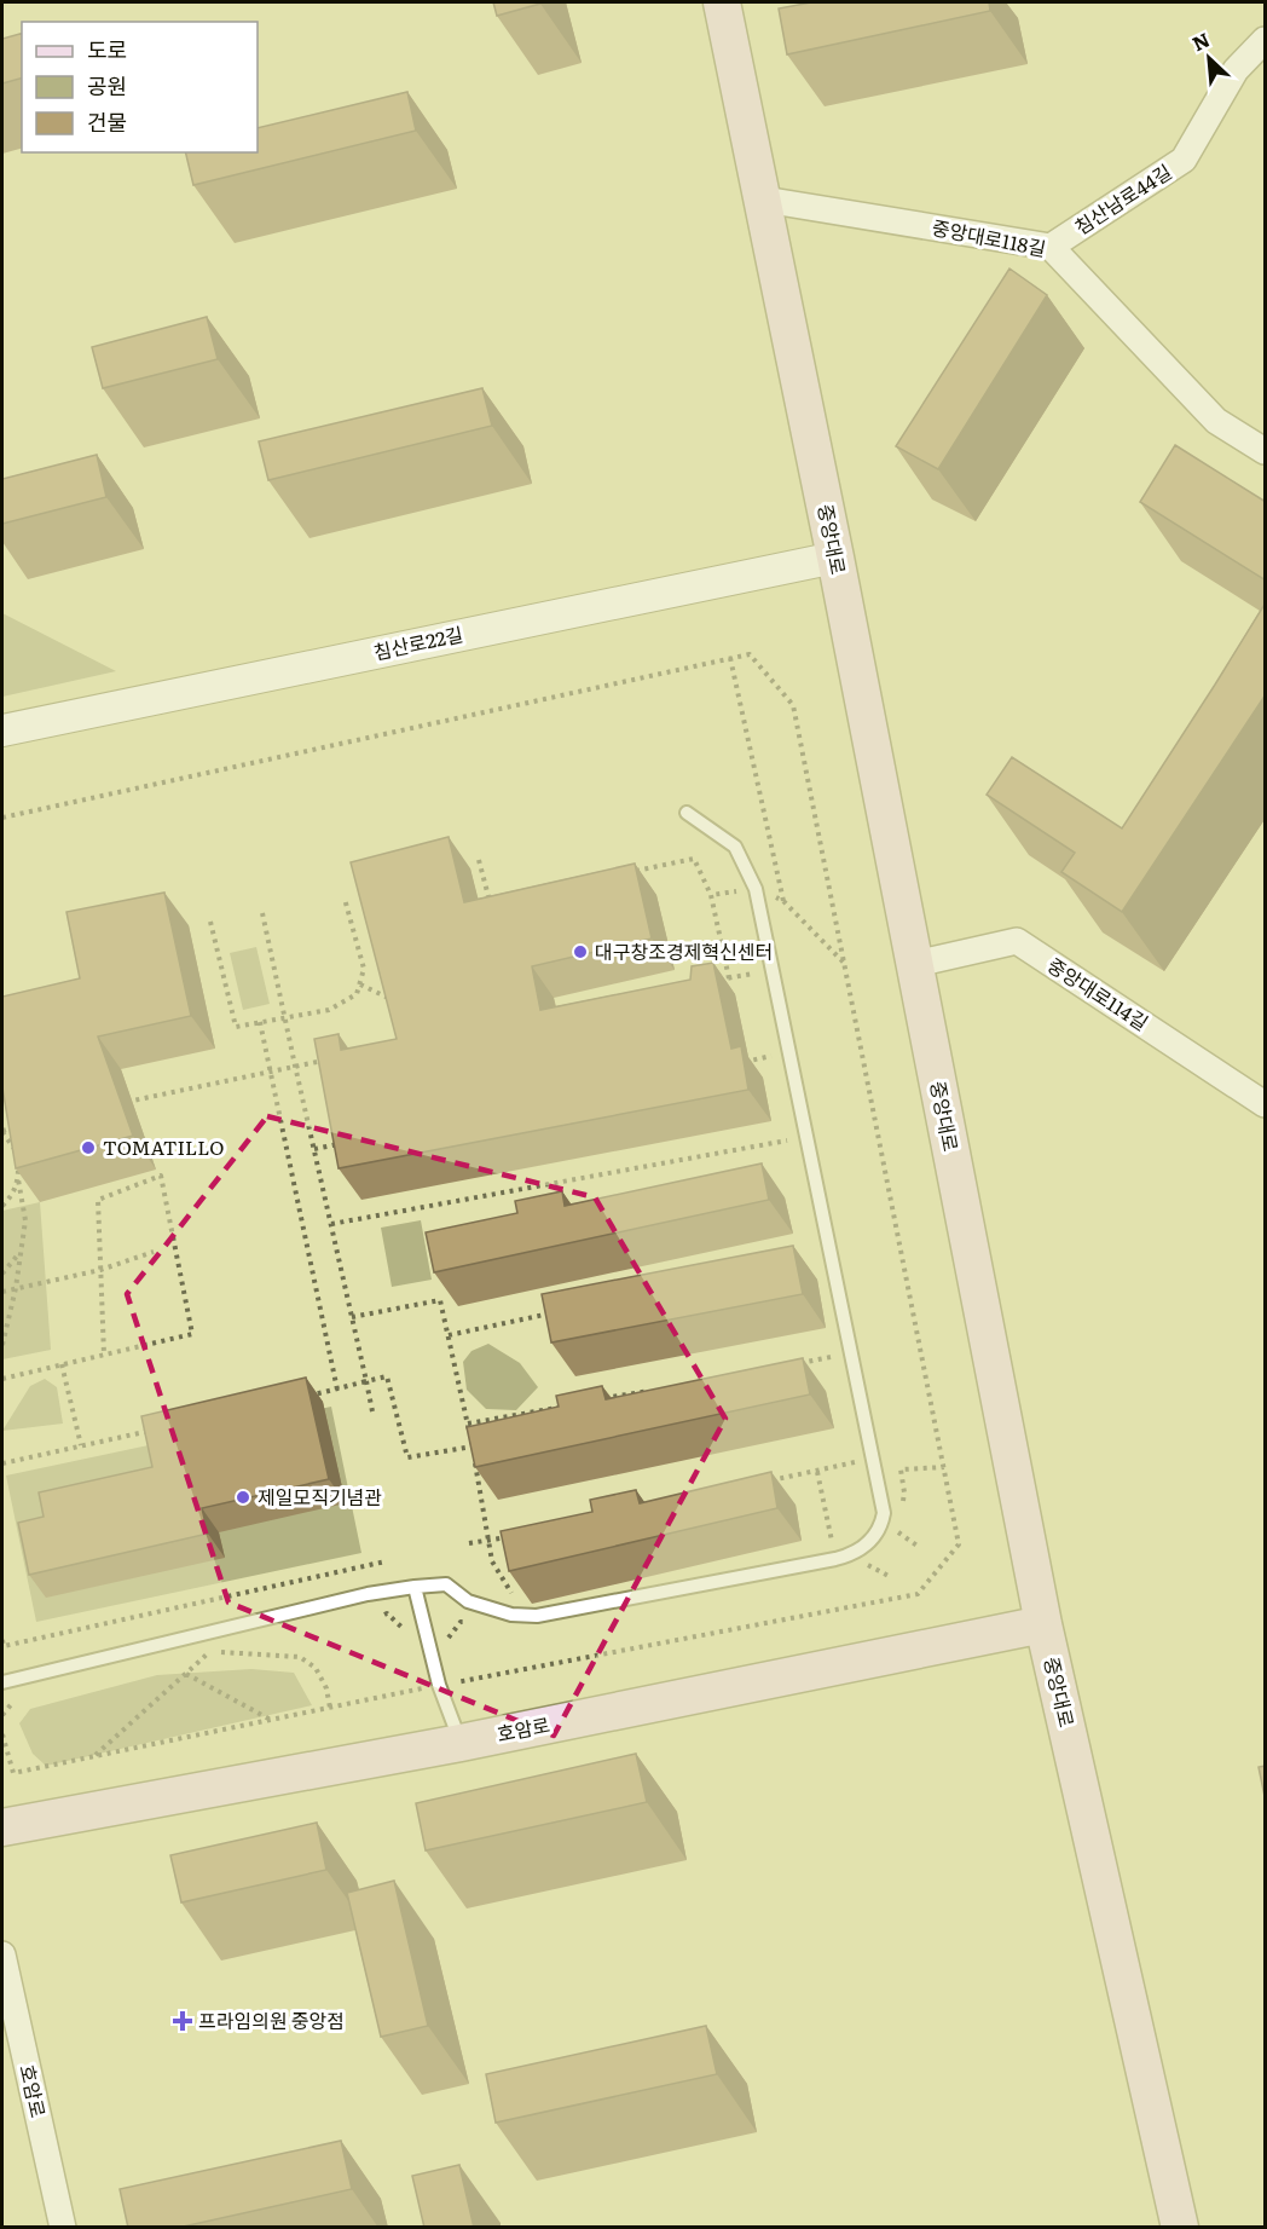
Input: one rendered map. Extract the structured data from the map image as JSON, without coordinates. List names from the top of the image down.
{
  "streets": {
    "main road": ["중앙대로", "호암로"],
    "street": [
      "침산남로44길",
      "중앙대로118길",
      "침산로22길",
      "중앙대로114길"
    ]
  },
  "crossings": [
    ["침산남로44길", "중앙대로118길"],
    ["중앙대로118길", "중앙대로"],
    ["중앙대로", "침산로22길"],
    ["중앙대로", "중앙대로114길"],
    ["중앙대로", "호암로"]
  ],
  "places": {
    "other": ["대구창조경제혁신센터", "TOMATILLO", "제일모직기념관"],
    "health": ["프라임의원 중앙점"]
  },
  "legend": ["도로", "공원", "건물"],
  "north": "top left"
}
